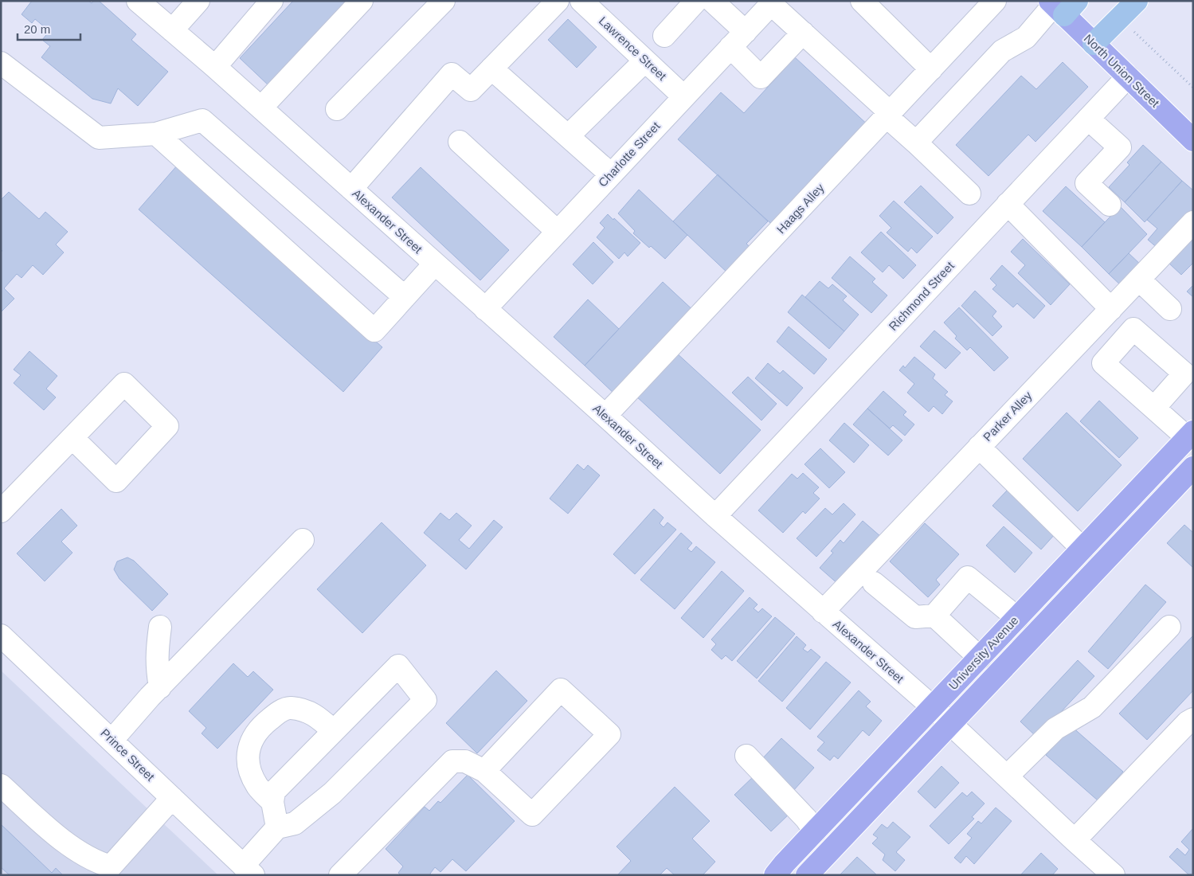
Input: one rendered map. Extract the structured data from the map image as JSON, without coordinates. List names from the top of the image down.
{
  "streets": {
    "main road": ["North Union Street", "University Avenue"],
    "street": [
      "Lawrence Street",
      "Charlotte Street",
      "Haags Alley",
      "Alexander Street",
      "Richmond Street",
      "Parker Alley",
      "Prince Street"
    ]
  },
  "crossings": [
    ["Lawrence Street", "Charlotte Street"],
    ["North Union Street", "Richmond Street"],
    ["Charlotte Street", "Alexander Street"],
    ["Haags Alley", "Alexander Street"],
    ["Alexander Street", "Richmond Street"],
    ["Alexander Street", "Parker Alley"],
    ["Alexander Street", "University Avenue"]
  ],
  "scale_bar": "20 m"
}
